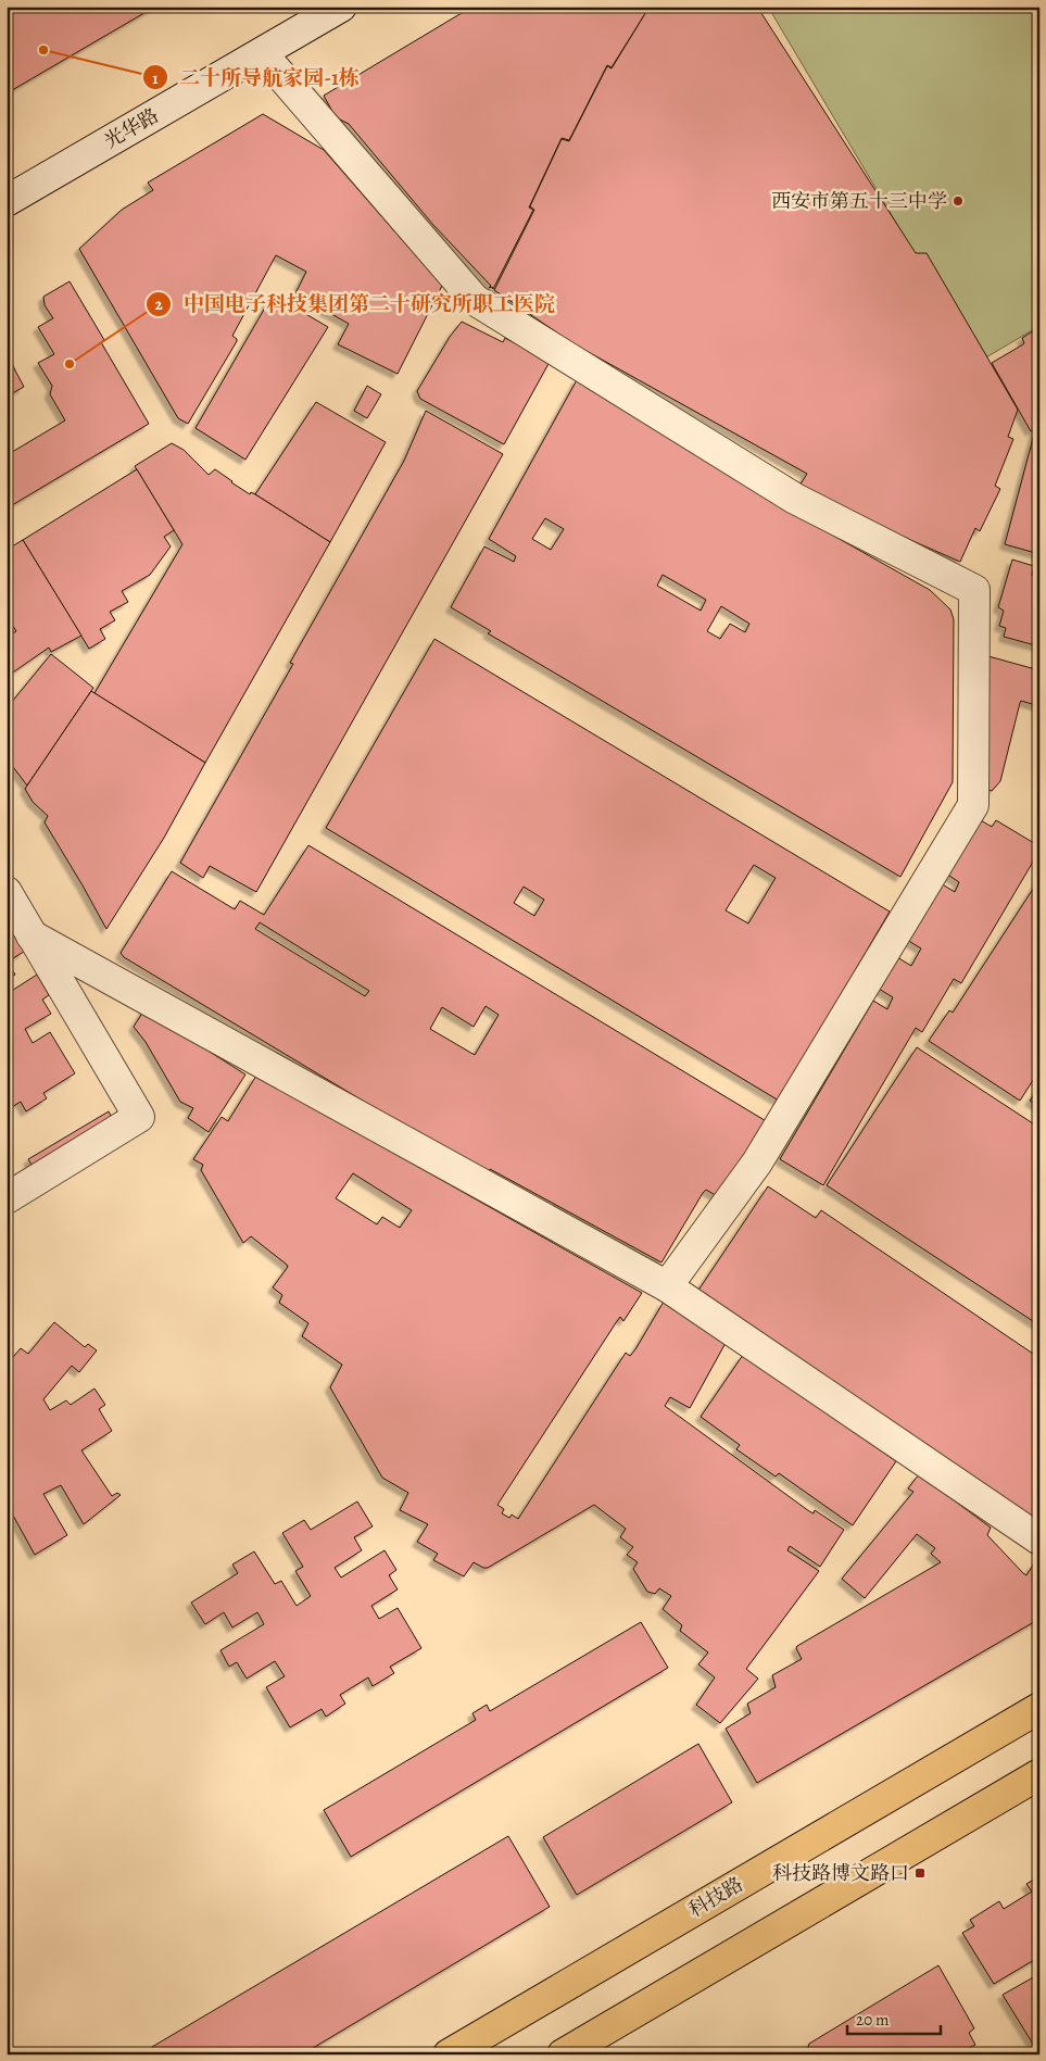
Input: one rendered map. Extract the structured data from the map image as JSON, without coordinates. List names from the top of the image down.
{
  "streets": {
    "main road": ["科技路"],
    "street": ["光华路"]
  },
  "places": {
    "other": ["二十所导航家园-1栋", "西安市第五十三中学", "中国电子科技集团第二十研究所职工医院"],
    "transit": ["科技路博文路口"]
  },
  "scale_bar": "20 m"
}
